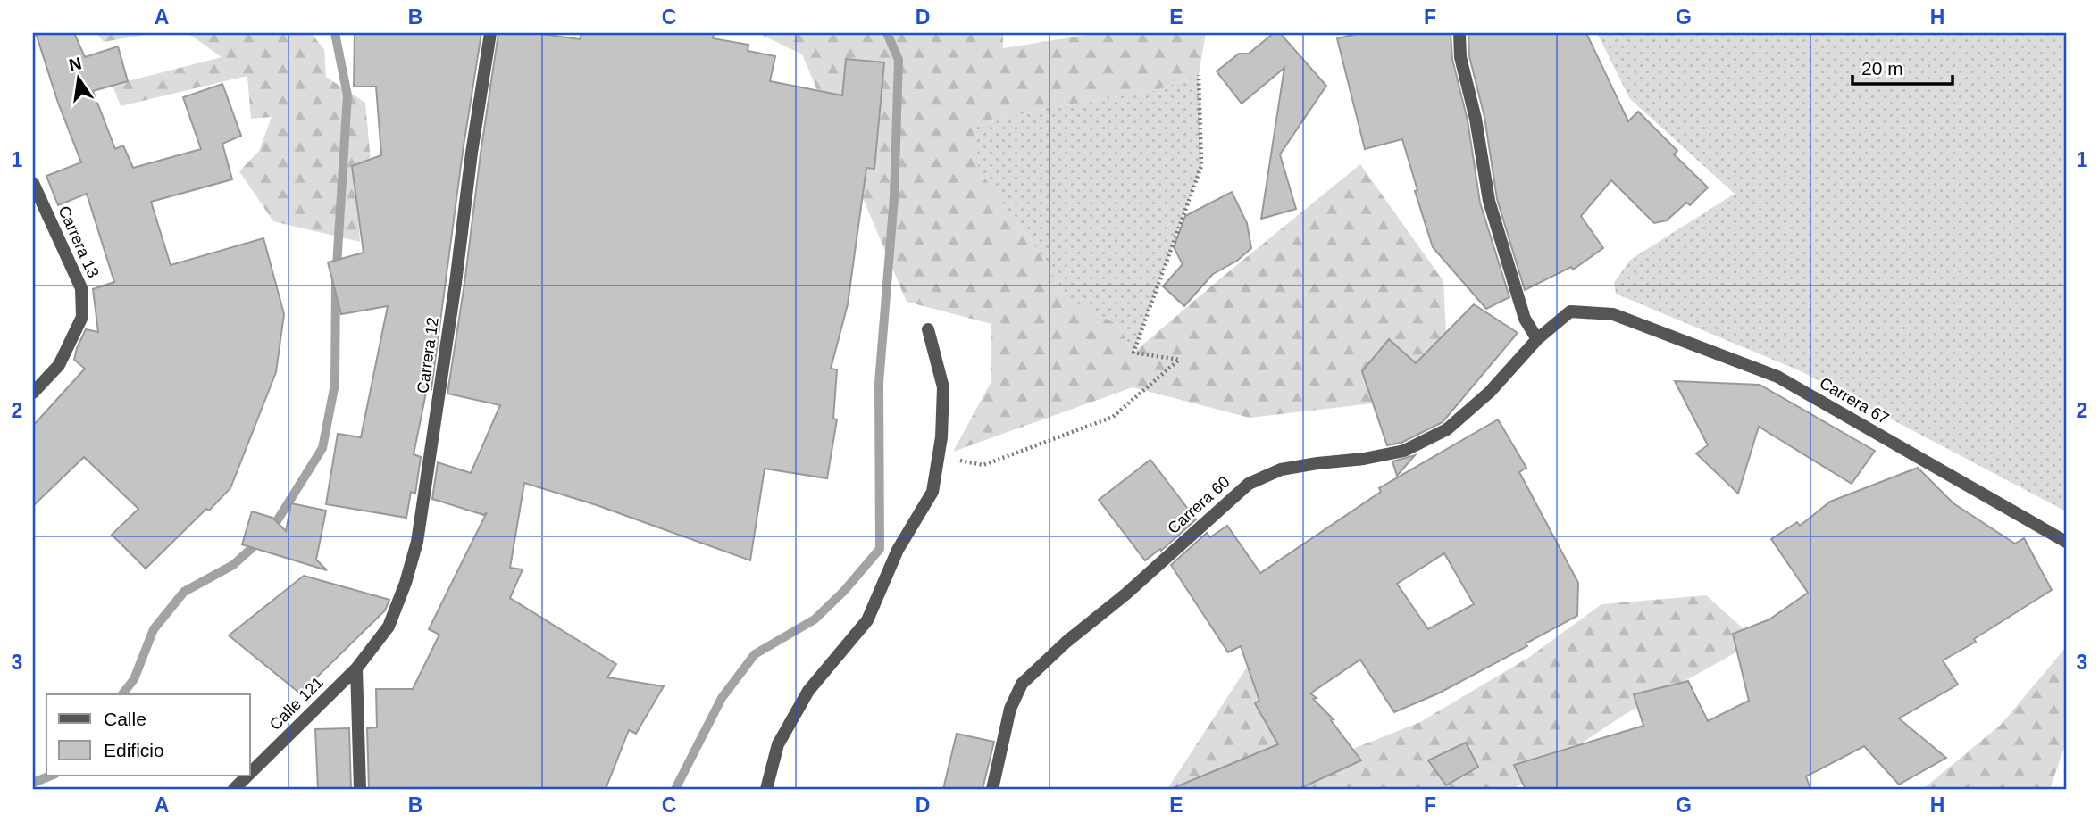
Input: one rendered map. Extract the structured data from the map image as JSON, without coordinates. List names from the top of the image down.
{
  "streets": {
    "street": [
      "Carrera 13",
      "Carrera 12",
      "Carrera 67",
      "Carrera 60",
      "Calle 121"
    ]
  },
  "crossings": [
    ["Carrera 12", "Calle 121"],
    ["Carrera 67", "Carrera 60"]
  ],
  "legend": ["Calle", "Edificio"],
  "scale_bar": "20 m",
  "north": "top",
  "grid": {
    "columns": [
      "A",
      "B",
      "C",
      "D",
      "E",
      "F",
      "G",
      "H"
    ],
    "rows": ["1", "2", "3"]
  }
}
